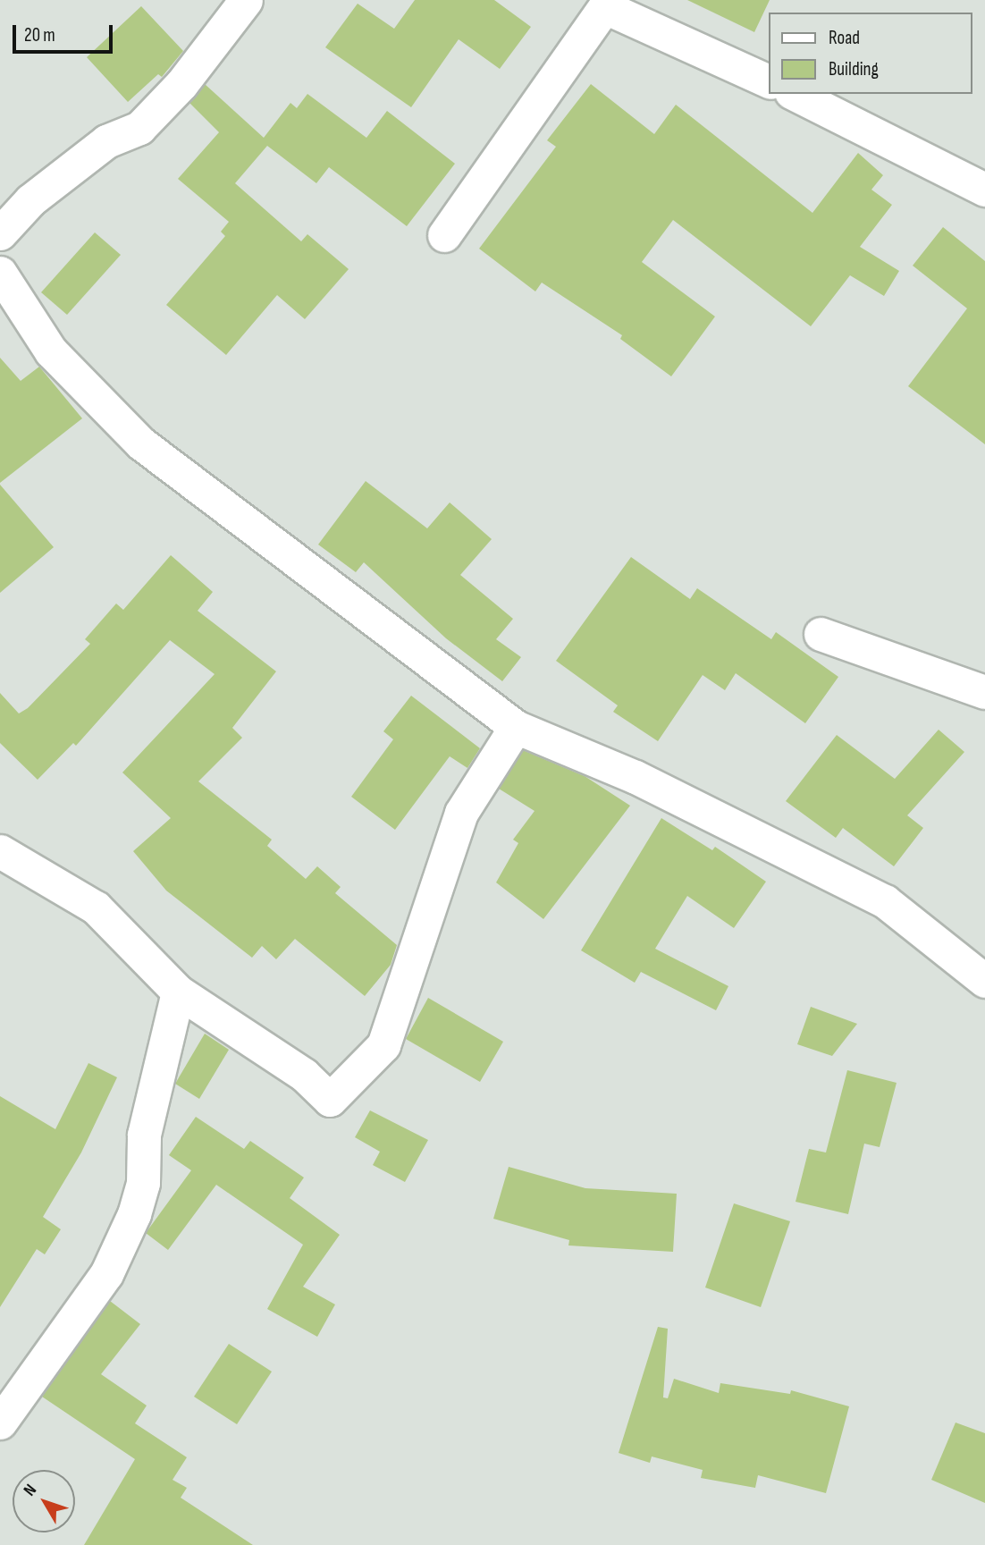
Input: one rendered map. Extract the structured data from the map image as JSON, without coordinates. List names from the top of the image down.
{
  "legend": ["Road", "Building"],
  "scale_bar": "20 m",
  "north": "top left"
}
